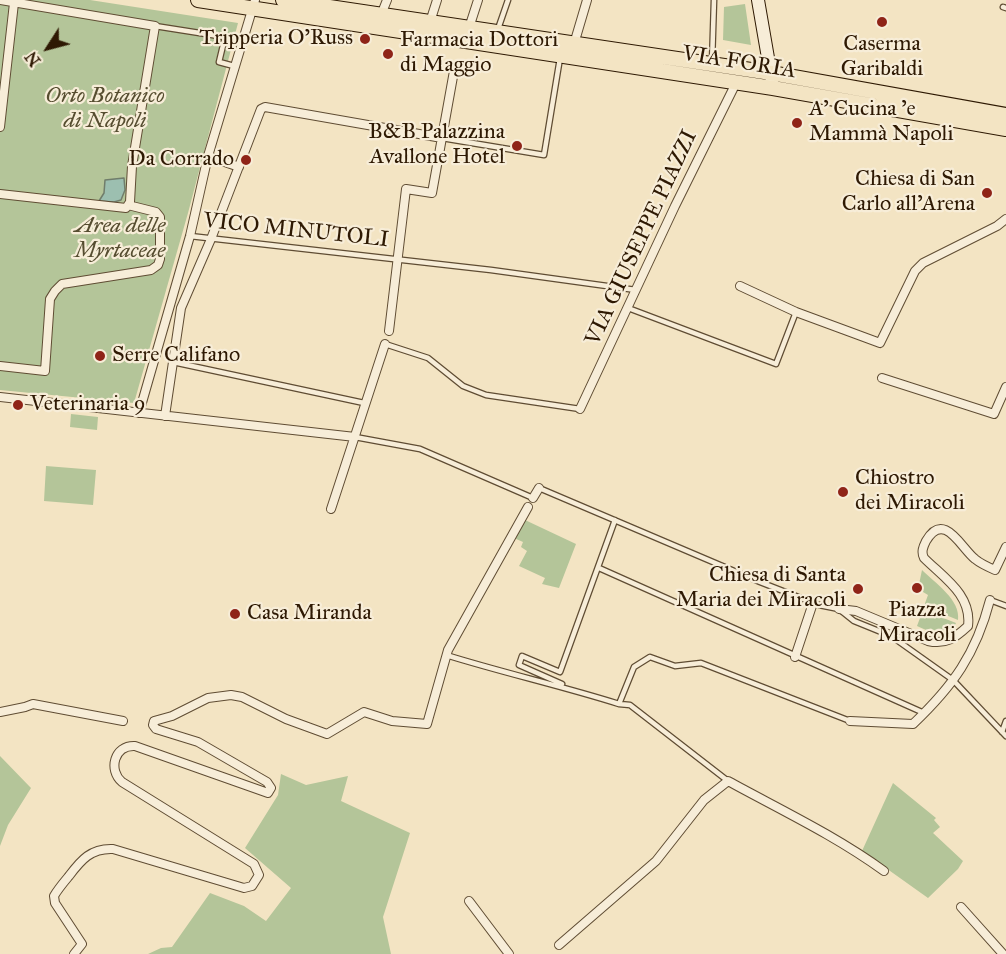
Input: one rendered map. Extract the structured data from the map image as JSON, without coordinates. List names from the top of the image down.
{
  "streets": {
    "main road": ["VIA FORIA"],
    "street": ["VIA GIUSEPPE PIAZZI"],
    "lane": ["VICO MINUTOLI"]
  },
  "crossings": [
    ["VIA FORIA", "VIA GIUSEPPE PIAZZI"],
    ["VICO MINUTOLI", "VIA GIUSEPPE PIAZZI"]
  ],
  "parks": ["Orto Botanico di Napoli", "Area delle Myrtaceae"],
  "places": [
    "Caserma Garibaldi",
    "Tripperia O'Russ",
    "Farmacia Dottori di Maggio",
    "A' Cucina 'e Mammà Napoli",
    "B&B Palazzina Avallone Hotel",
    "Da Corrado",
    "Chiesa di San Carlo all'Arena",
    "Serre Califano",
    "Veterinaria 9",
    "Chiostro dei Miracoli",
    "Piazza Miracoli",
    "Chiesa di Santa Maria dei Miracoli",
    "Casa Miranda"
  ],
  "north": "bottom left"
}
